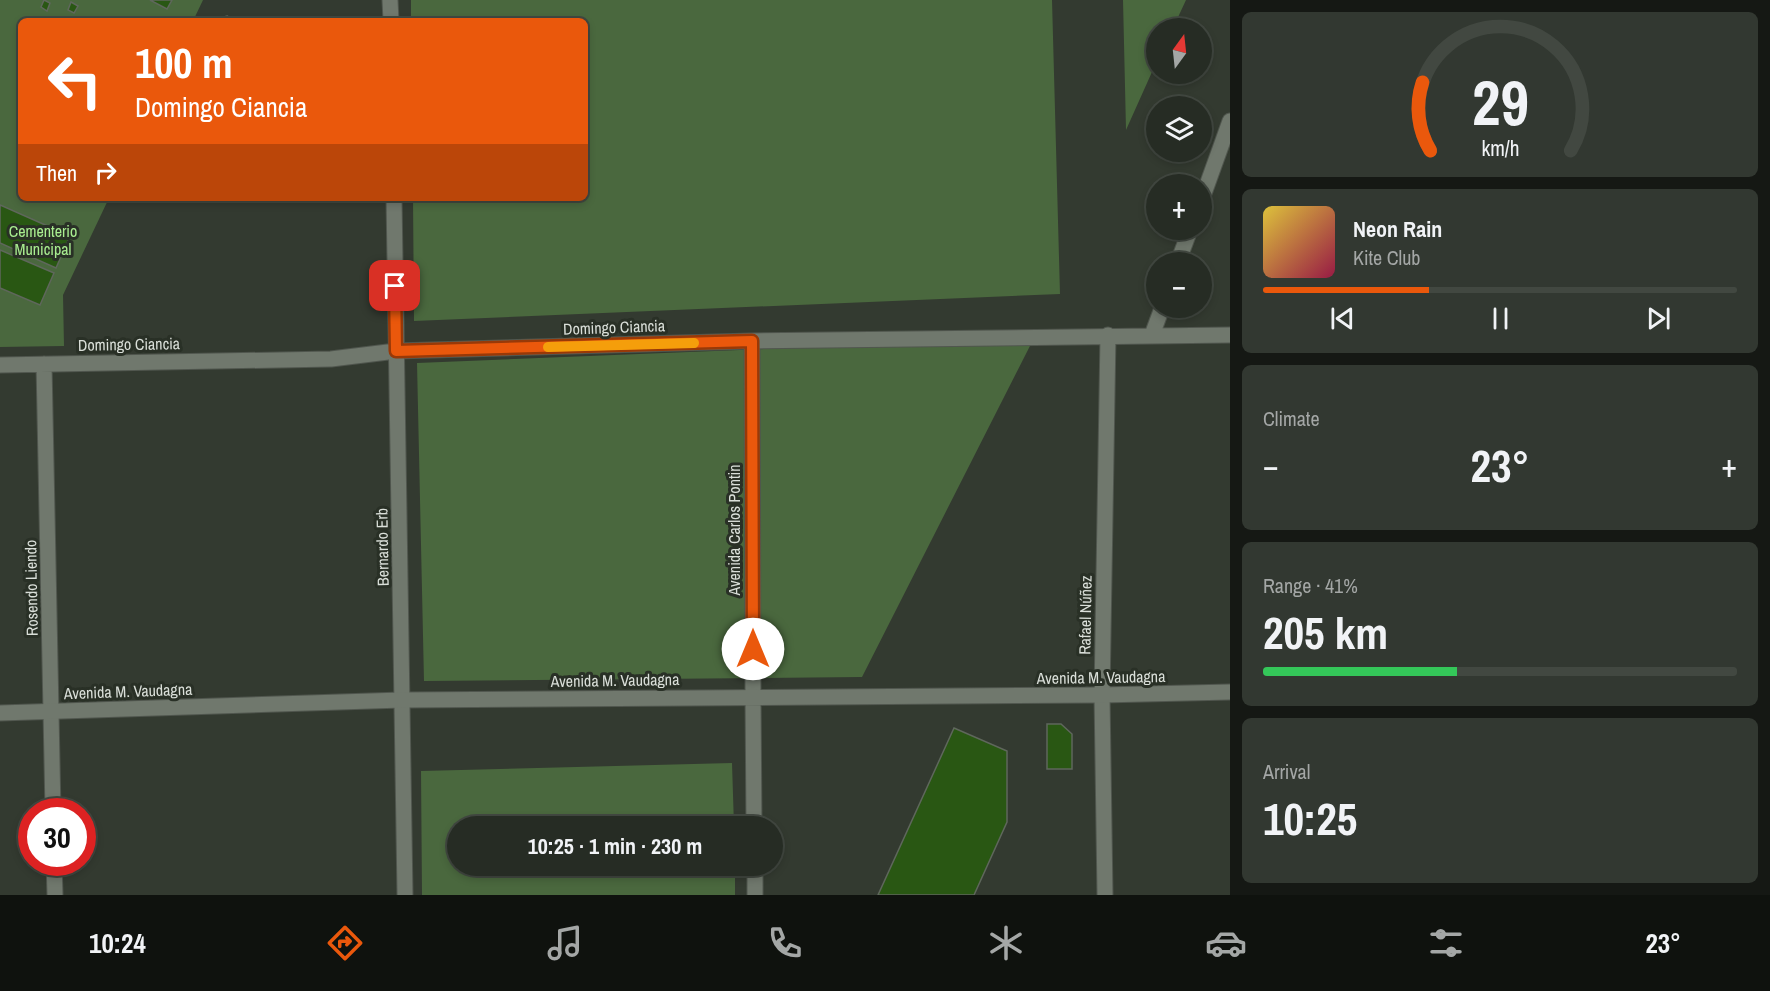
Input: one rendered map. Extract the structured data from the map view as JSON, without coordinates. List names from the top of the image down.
{
  "streets": {
    "street": [
      "Domingo Ciancia",
      "Avenida Carlos Pontin",
      "Bernardo Erb",
      "Rosendo Liendo",
      "Rafael Núñez",
      "Avenida M. Vaudagna"
    ]
  },
  "crossings": [
    ["Domingo Ciancia", "Avenida Carlos Pontin"],
    ["Domingo Ciancia", "Bernardo Erb"],
    ["Domingo Ciancia", "Rosendo Liendo"],
    ["Domingo Ciancia", "Rafael Núñez"],
    ["Avenida Carlos Pontin", "Avenida M. Vaudagna"],
    ["Bernardo Erb", "Avenida M. Vaudagna"],
    ["Rosendo Liendo", "Avenida M. Vaudagna"],
    ["Rafael Núñez", "Avenida M. Vaudagna"]
  ],
  "parks": ["Cementerio Municipal"],
  "north": "top",
  "page": {
    "map_buttons": ["+", "−"],
    "turn": ["100 m", "Domingo Ciancia"],
    "then": "Then",
    "song": ["Neon Rain", "Kite Club"],
    "tile": [
      "Climate",
      ["Range · 41%", "205 km"],
      ["Arrival", "10:25"]
    ],
    "heat": ["−", "23°", "+"],
    "limit": "30",
    "trip": "10:25 · 1 min · 230 m",
    "tabs": ["10:24", "23°"],
    "gauge": ["29", "km/h"]
  }
}
